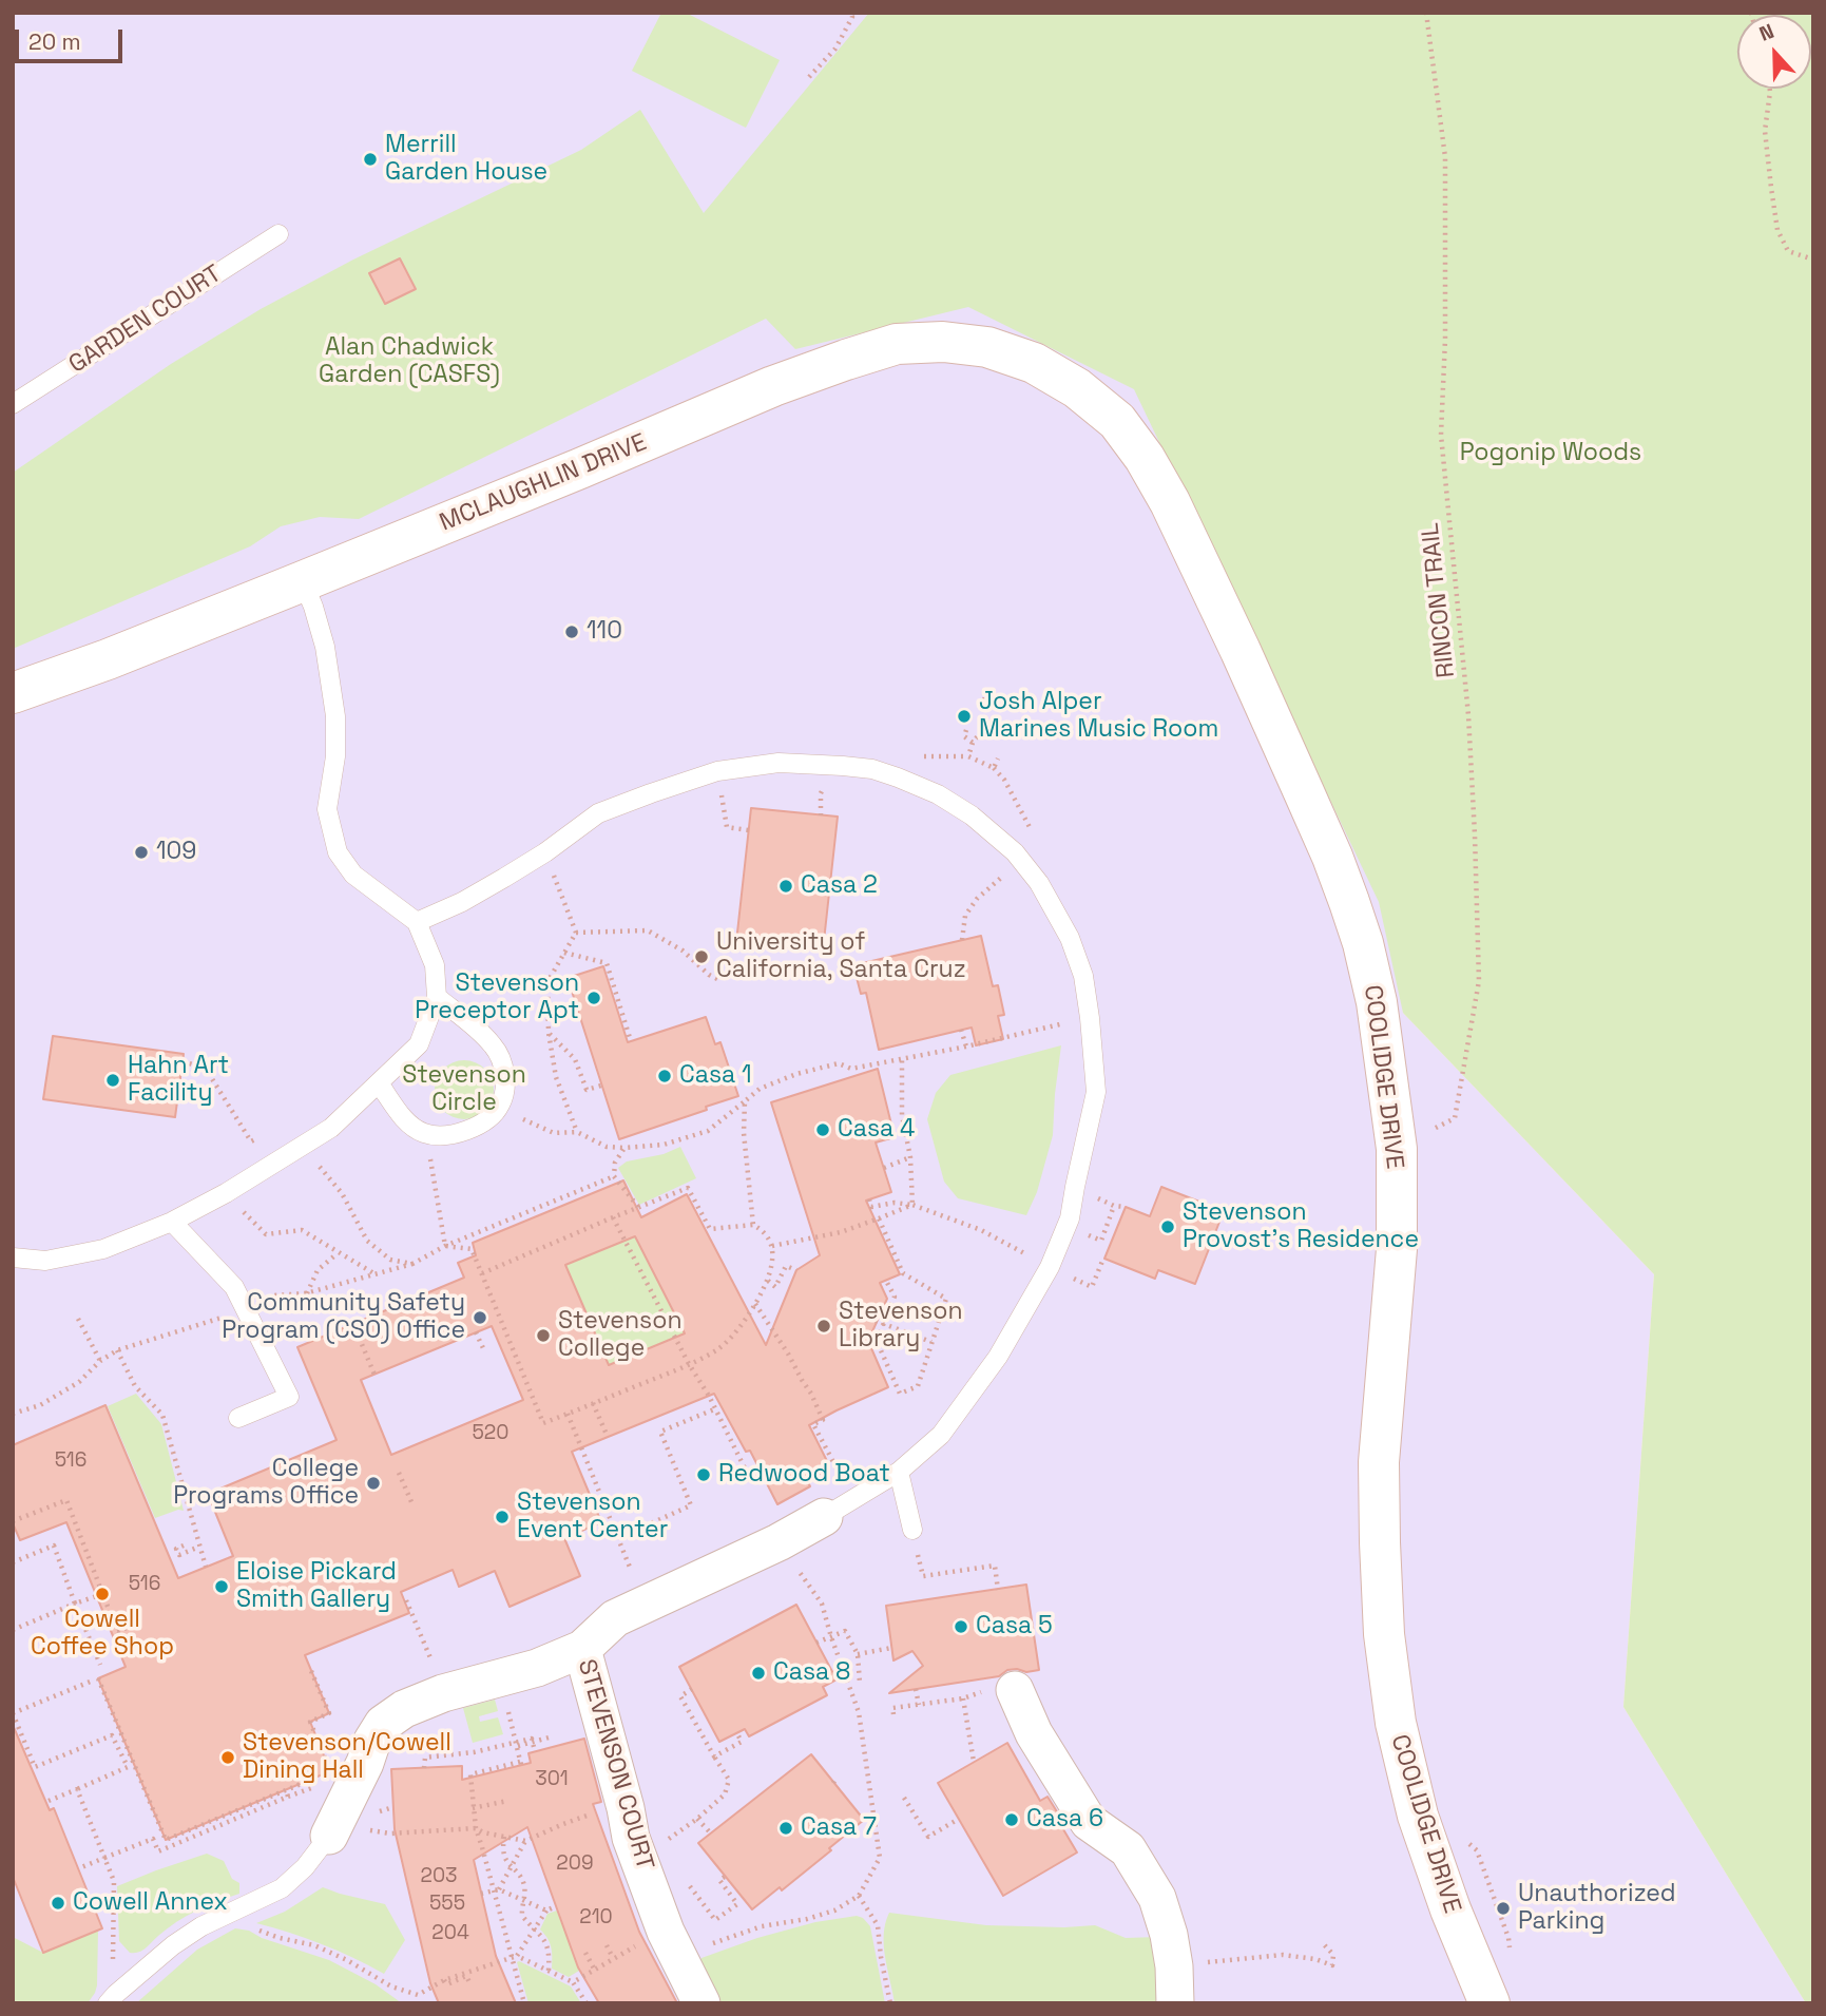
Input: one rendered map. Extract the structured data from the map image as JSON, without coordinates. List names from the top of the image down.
{
  "streets": {
    "street": ["MCLAUGHLIN DRIVE", "COOLIDGE DRIVE", "STEVENSON COURT"],
    "lane": ["GARDEN COURT"],
    "path": ["RINCON TRAIL"]
  },
  "crossings": [
    ["MCLAUGHLIN DRIVE", "COOLIDGE DRIVE"],
    ["RINCON TRAIL", "COOLIDGE DRIVE"]
  ],
  "parks": ["Alan Chadwick Garden (CASFS)", "Pogonip Woods", "Stevenson Circle"],
  "places": [
    "Merrill Garden House",
    "110",
    "Josh Alper Marines Music Room",
    "109",
    "Casa 2",
    "University of California, Santa Cruz",
    "Stevenson Preceptor Apt",
    "Casa 1",
    "Hahn Art Facility",
    "Casa 4",
    "Stevenson Provost's Residence",
    "Community Safety Program (CSO) Office",
    "Stevenson Library",
    "Stevenson College",
    "Redwood Boat",
    "College Programs Office",
    "Stevenson Event Center",
    "Eloise Pickard Smith Gallery",
    "Cowell Coffee Shop",
    "Casa 5",
    "Casa 8",
    "Stevenson/Cowell Dining Hall",
    "Casa 6",
    "Casa 7",
    "Cowell Annex",
    "Unauthorized Parking"
  ],
  "house_numbers": [
    "520",
    "516",
    "516",
    "301",
    "209",
    "203",
    "555",
    "210",
    "204"
  ],
  "scale_bar": "20 m",
  "north": "top"
}
